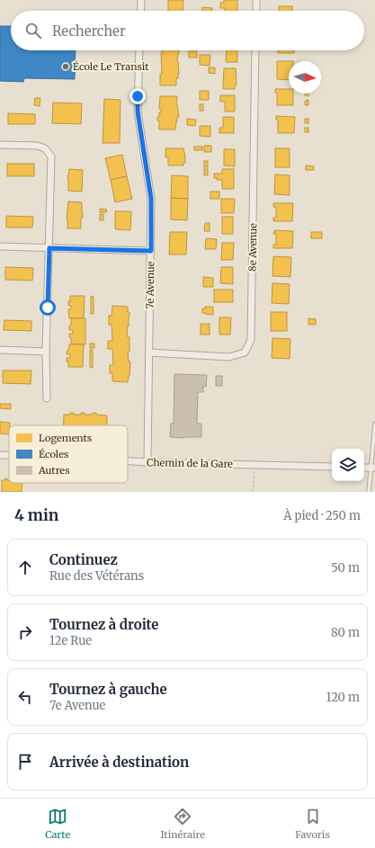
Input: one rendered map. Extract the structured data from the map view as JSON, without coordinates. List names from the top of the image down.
{
  "streets": {
    "street": ["8e Avenue", "7e Avenue", "Chemin de la Gare"]
  },
  "crossings": [
    ["8e Avenue", "7e Avenue"],
    ["7e Avenue", "Chemin de la Gare"]
  ],
  "places": ["École Le Transit"],
  "legend": ["Logements", "Écoles", "Autres"],
  "north": "right",
  "page": {
    "search": "Rechercher",
    "heading": ["4 min", "À pied · 250 m"],
    "list": [
      ["Continuez", "Rue des Vétérans", "50 m"],
      ["Tournez à droite", "12e Rue", "80 m"],
      ["Tournez à gauche", "7e Avenue", "120 m"],
      "Arrivée à destination"
    ],
    "nav": ["Carte", "Itinéraire", "Favoris"]
  }
}
